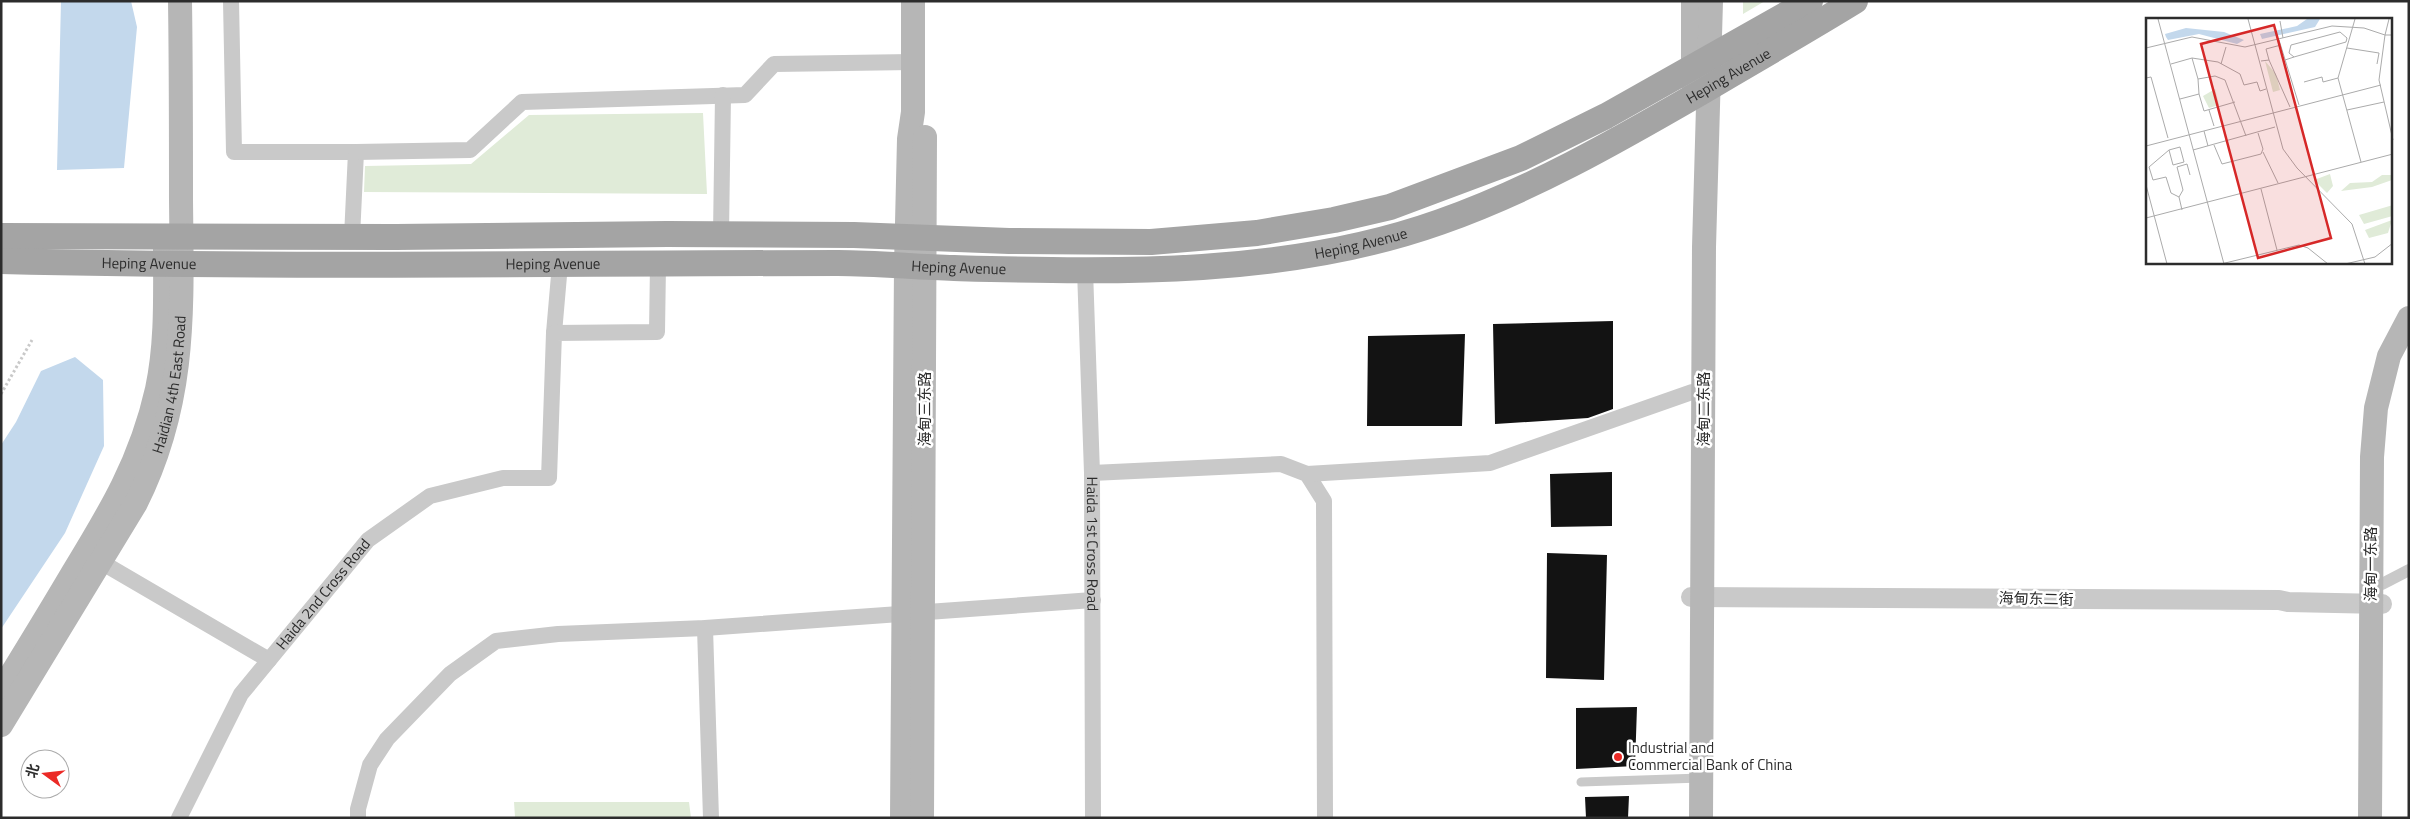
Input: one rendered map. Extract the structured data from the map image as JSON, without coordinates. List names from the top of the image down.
{
  "streets": {
    "main road": [
      "Heping Avenue",
      "Haidian 4th East Road",
      "海甸二东路",
      "海甸一东路"
    ],
    "street": ["Haida 1st Cross Road", "Haida 2nd Cross Road", "海甸东二街"]
  },
  "crossings": [
    ["Heping Avenue", "Haidian 4th East Road"],
    ["Heping Avenue", "海甸二东路"],
    ["Heping Avenue", "Haida 1st Cross Road"],
    ["海甸二东路", "海甸东二街"],
    ["海甸一东路", "海甸东二街"]
  ],
  "places": ["Industrial and Commercial Bank of China"],
  "north": "left"
}
